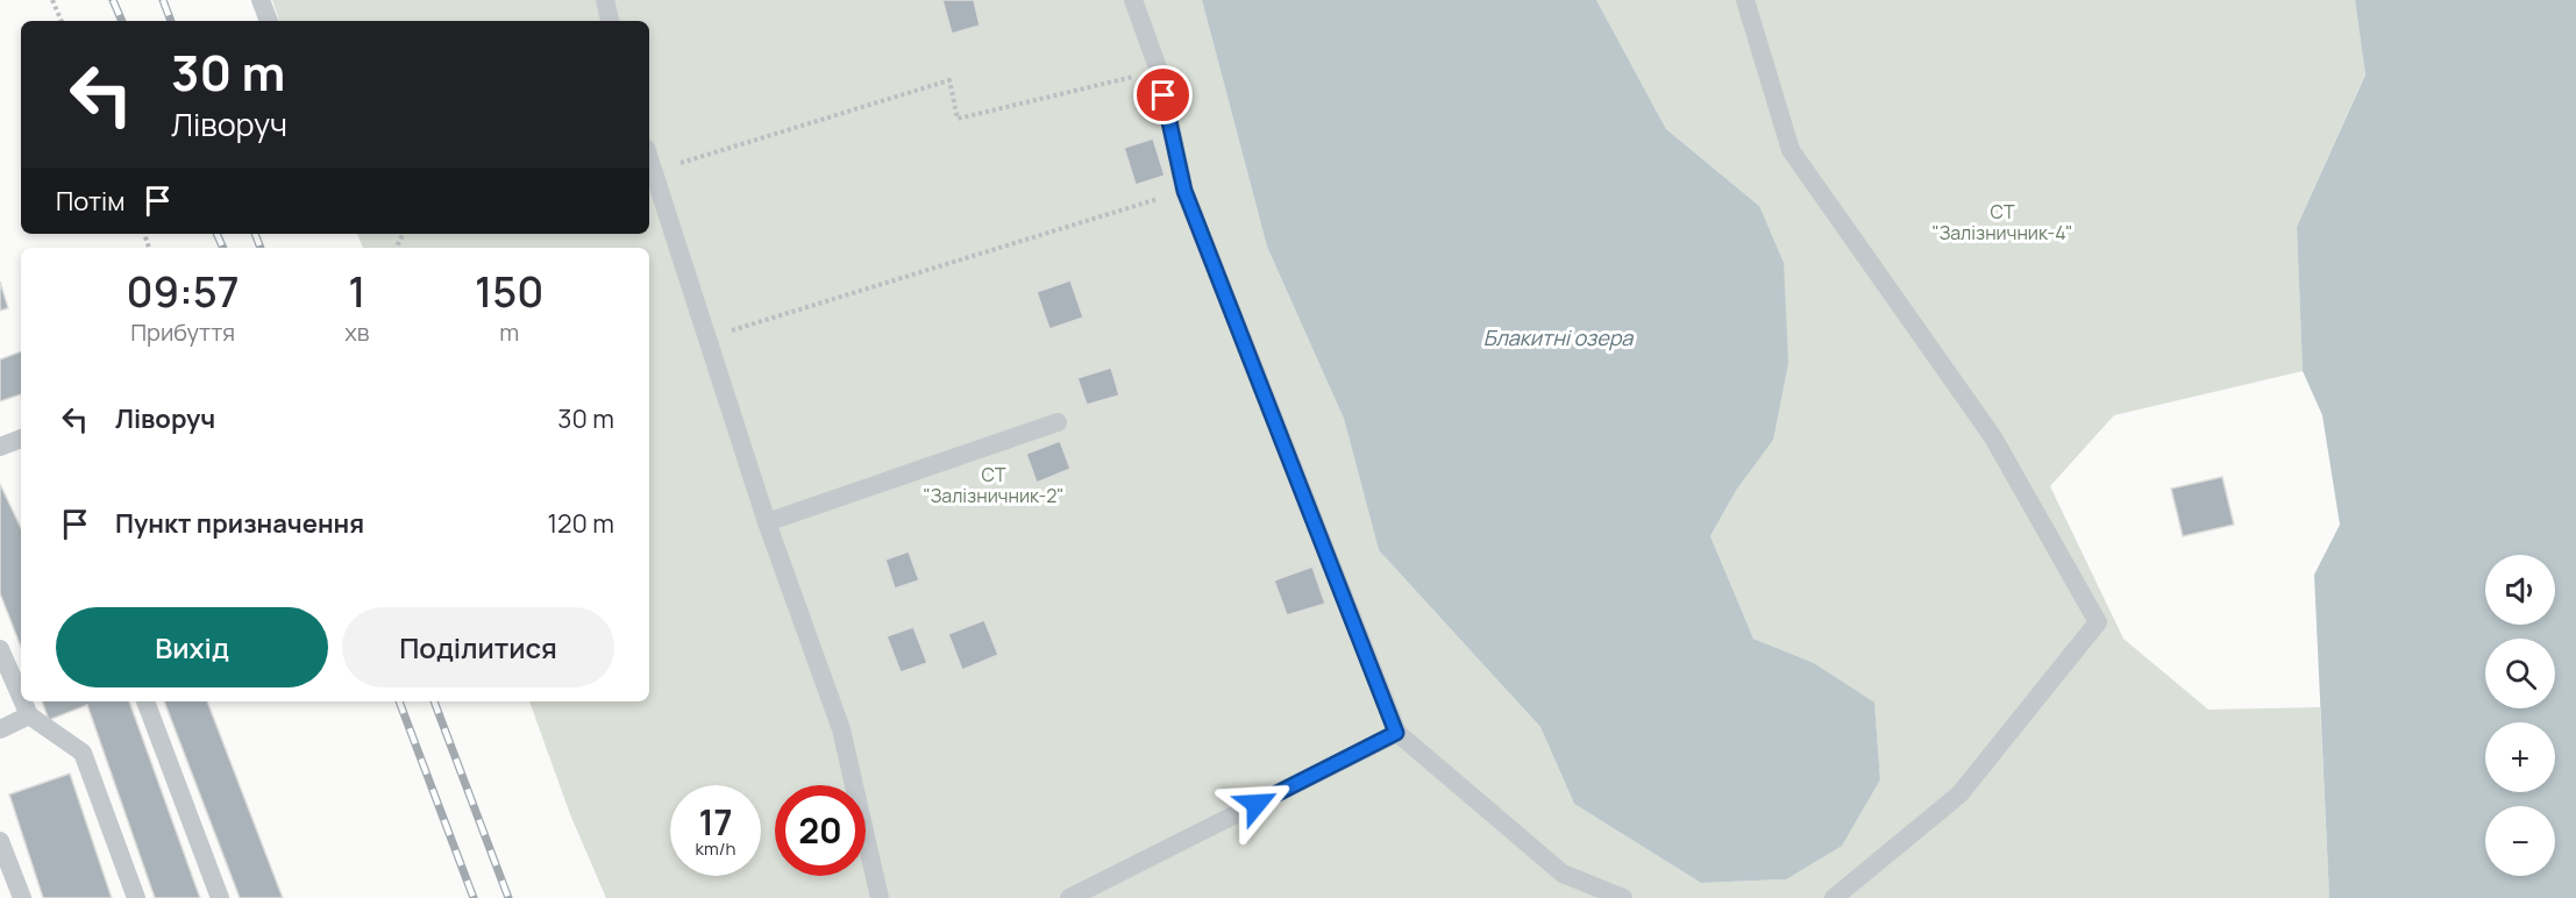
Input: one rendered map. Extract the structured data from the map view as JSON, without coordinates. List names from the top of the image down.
{
  "water": ["Блакитні озера"],
  "parks": ["СТ \"Залізничник-4\"", "СТ \"Залізничник-2\""],
  "page": {
    "turn": ["30 m", "Ліворуч"],
    "then": "Потім",
    "eta": [
      "09:57",
      "Прибуття",
      "1",
      "хв",
      "150",
      "m"
    ],
    "list": [
      {
        "name": "Ліворуч",
        "value": "30 m"
      },
      {
        "name": "Пункт призначення",
        "value": "120 m"
      }
    ],
    "map_buttons": ["+", "−"],
    "buttons": ["Вихід", "Поділитися"],
    "speed": "17 km/h",
    "limit": "20"
  }
}
